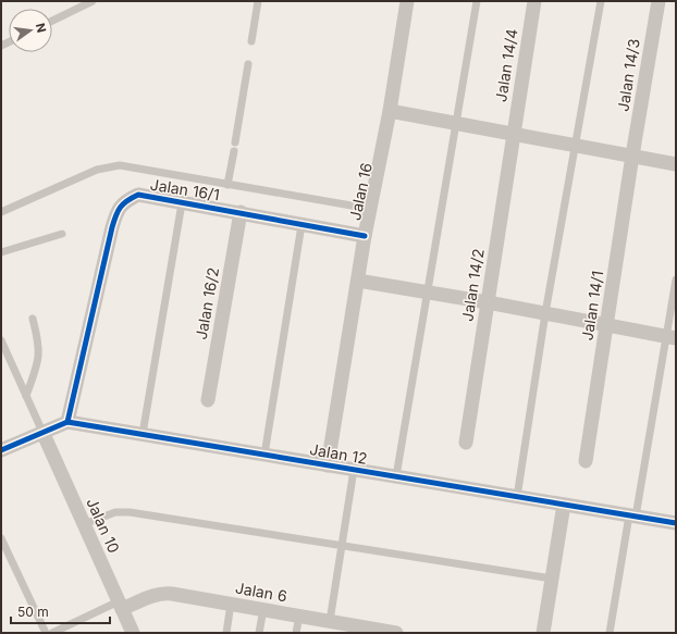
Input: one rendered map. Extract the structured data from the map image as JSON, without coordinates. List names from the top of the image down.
{
  "streets": {
    "street": [
      "Jalan 14/4",
      "Jalan 14/3",
      "Jalan 16/1",
      "Jalan 16",
      "Jalan 14/2",
      "Jalan 16/2",
      "Jalan 14/1",
      "Jalan 12",
      "Jalan 10",
      "Jalan 6"
    ]
  },
  "crossings": [
    ["Jalan 14/4", "Jalan 14/2"],
    ["Jalan 14/3", "Jalan 14/1"],
    ["Jalan 16/1", "Jalan 16"],
    ["Jalan 16/1", "Jalan 16/2"],
    ["Jalan 16/1", "Jalan 12"],
    ["Jalan 16", "Jalan 12"],
    ["Jalan 10", "Jalan 6"]
  ],
  "scale_bar": "50 m",
  "north": "right"
}
